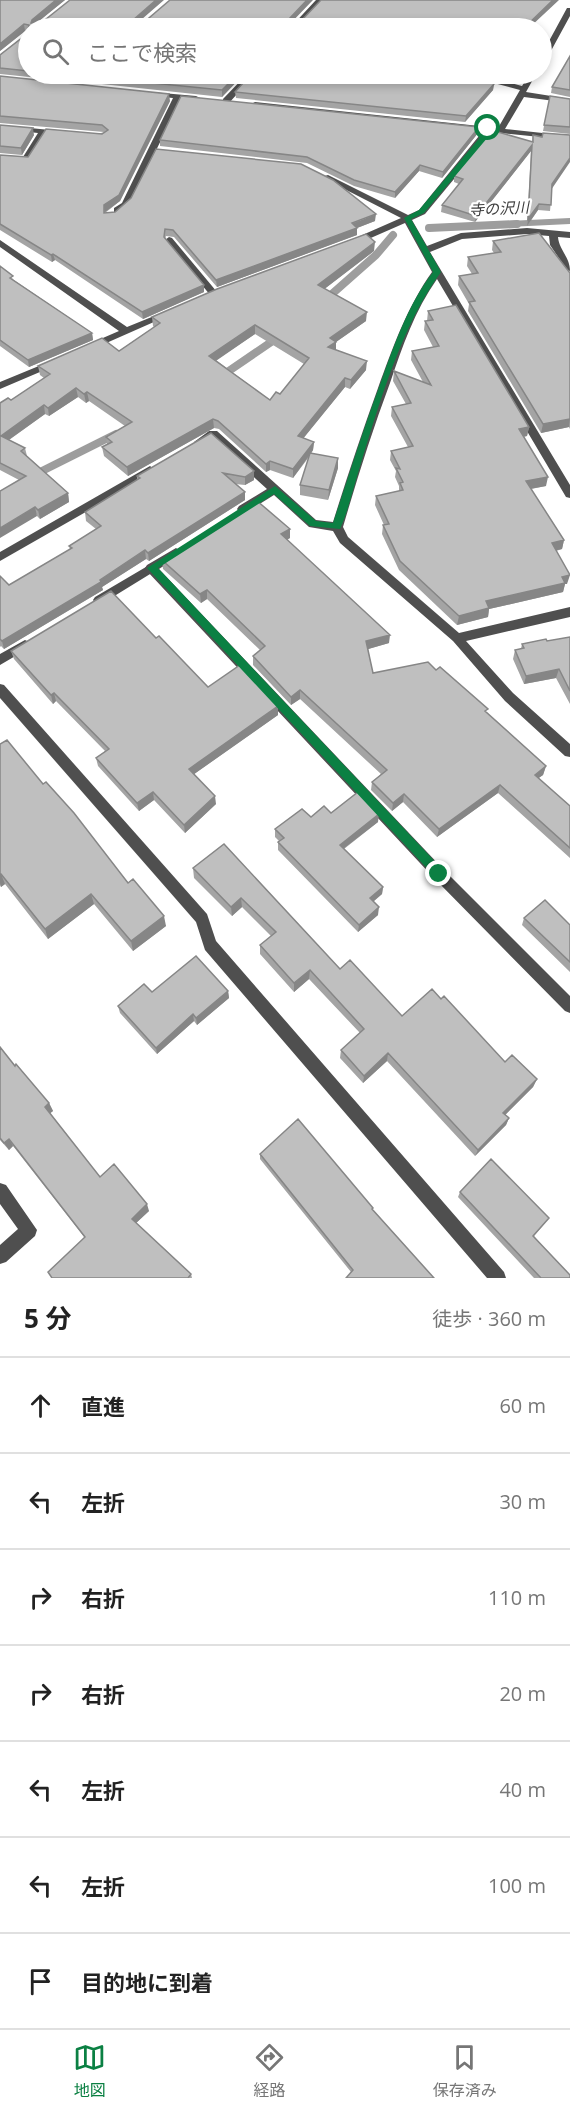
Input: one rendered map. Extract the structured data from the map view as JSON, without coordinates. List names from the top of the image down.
{
  "water": ["寺の沢川"],
  "page": {
    "search": "ここで検索",
    "heading": ["5 分", "徒歩 · 360 m"],
    "list": [
      ["直進", "60 m"],
      ["左折", "30 m"],
      ["右折", "110 m"],
      ["右折", "20 m"],
      ["左折", "40 m"],
      ["左折", "100 m"],
      "目的地に到着"
    ],
    "nav": ["地図", "経路", "保存済み"]
  }
}
